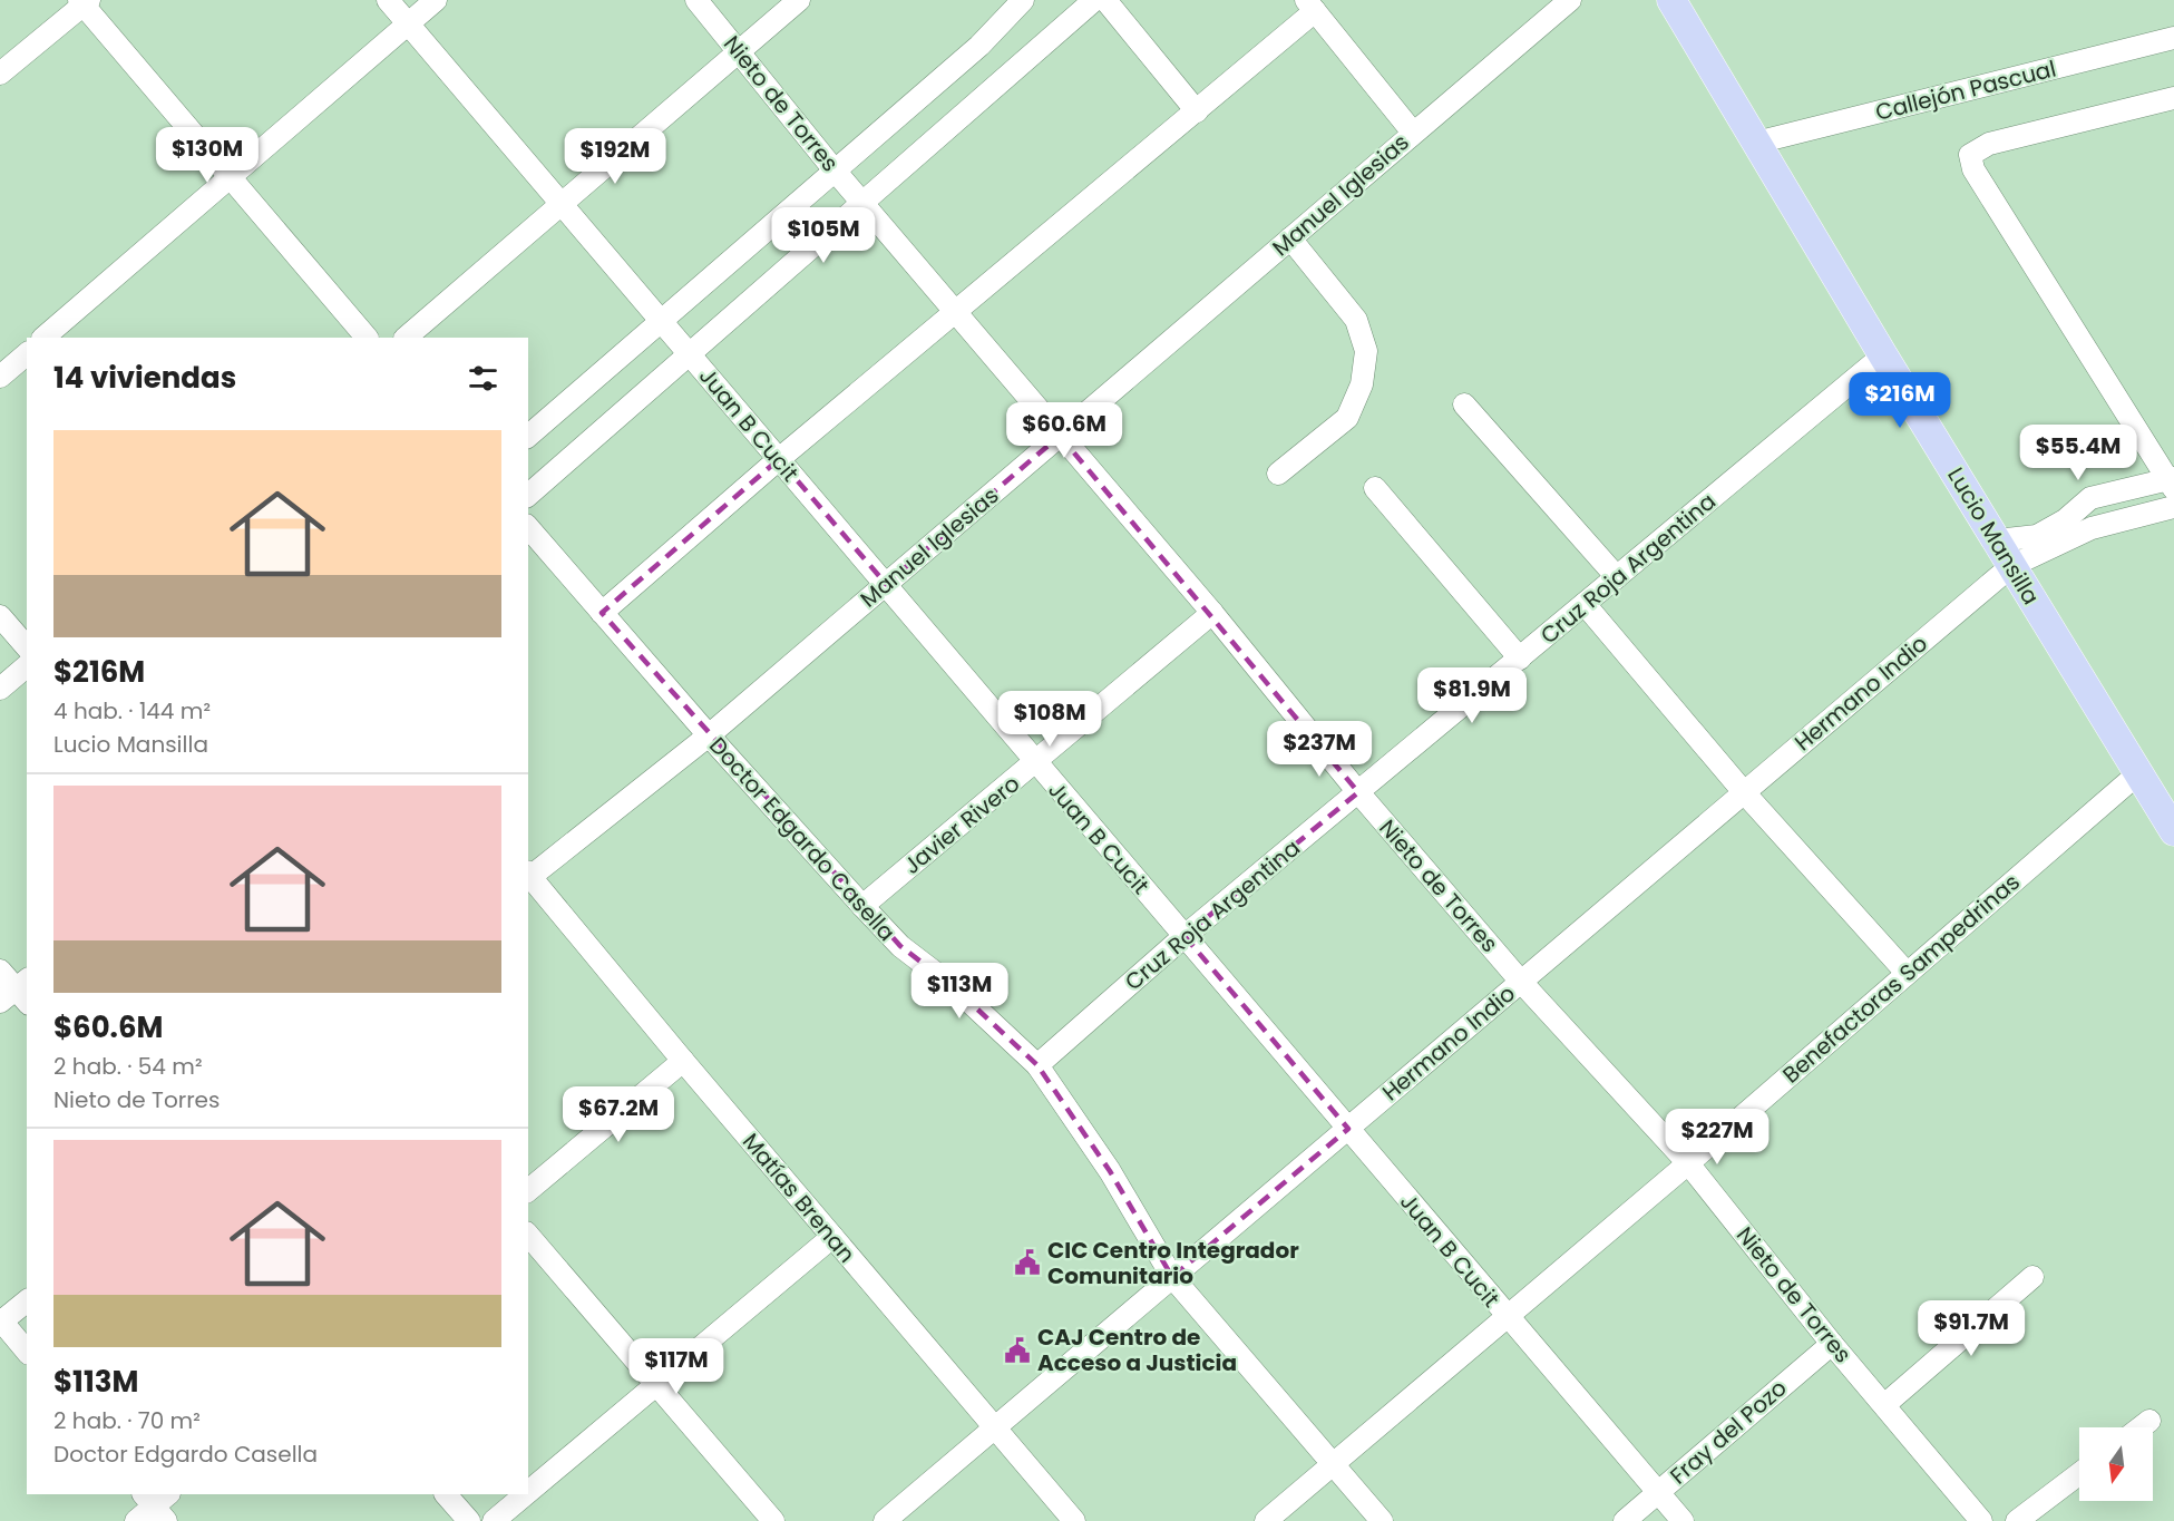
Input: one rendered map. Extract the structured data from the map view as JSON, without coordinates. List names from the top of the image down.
{
  "streets": {
    "main road": ["Lucio Mansilla"],
    "street": [
      "Callejón Pascual",
      "Nieto de Torres",
      "Manuel Iglesias",
      "Juan B Cucit",
      "Cruz Roja Argentina",
      "Hermano Indio",
      "Javier Rivero",
      "Doctor Edgardo Casella",
      "Benefactoras Sampedrinas",
      "Matías Brenan",
      "Fray del Pozo"
    ]
  },
  "crossings": [
    ["Callejón Pascual", "Lucio Mansilla"],
    ["Nieto de Torres", "Manuel Iglesias"],
    ["Nieto de Torres", "Cruz Roja Argentina"],
    ["Nieto de Torres", "Hermano Indio"],
    ["Nieto de Torres", "Javier Rivero"],
    ["Nieto de Torres", "Benefactoras Sampedrinas"],
    ["Nieto de Torres", "Fray del Pozo"],
    ["Manuel Iglesias", "Juan B Cucit"],
    ["Manuel Iglesias", "Doctor Edgardo Casella"],
    ["Manuel Iglesias", "Matías Brenan"],
    ["Juan B Cucit", "Cruz Roja Argentina"],
    ["Juan B Cucit", "Hermano Indio"],
    ["Juan B Cucit", "Javier Rivero"],
    ["Juan B Cucit", "Benefactoras Sampedrinas"],
    ["Juan B Cucit", "Fray del Pozo"],
    ["Lucio Mansilla", "Cruz Roja Argentina"],
    ["Lucio Mansilla", "Hermano Indio"],
    ["Lucio Mansilla", "Benefactoras Sampedrinas"],
    ["Cruz Roja Argentina", "Doctor Edgardo Casella"],
    ["Hermano Indio", "Doctor Edgardo Casella"],
    ["Hermano Indio", "Matías Brenan"],
    ["Javier Rivero", "Doctor Edgardo Casella"],
    ["Doctor Edgardo Casella", "Benefactoras Sampedrinas"]
  ],
  "places": {
    "public building": ["CIC Centro Integrador Comunitario", "CAJ Centro de Acceso a Justicia"]
  },
  "north": "bottom",
  "page": {
    "price": [
      "$130M",
      "$192M",
      "$105M",
      "$216M",
      "$60.6M",
      "$55.4M",
      "$81.9M",
      "$108M",
      "$237M",
      "$113M",
      "$67.2M",
      "$227M",
      "$91.7M",
      "$117M"
    ],
    "heading": "14 viviendas",
    "list": [
      {
        "name": "$216M",
        "note": "4 hab. · 144 m² · Lucio Mansilla"
      },
      {
        "name": "$60.6M",
        "note": "2 hab. · 54 m² · Nieto de Torres"
      },
      {
        "name": "$113M",
        "note": "2 hab. · 70 m² · Doctor Edgardo Casella"
      }
    ]
  }
}
